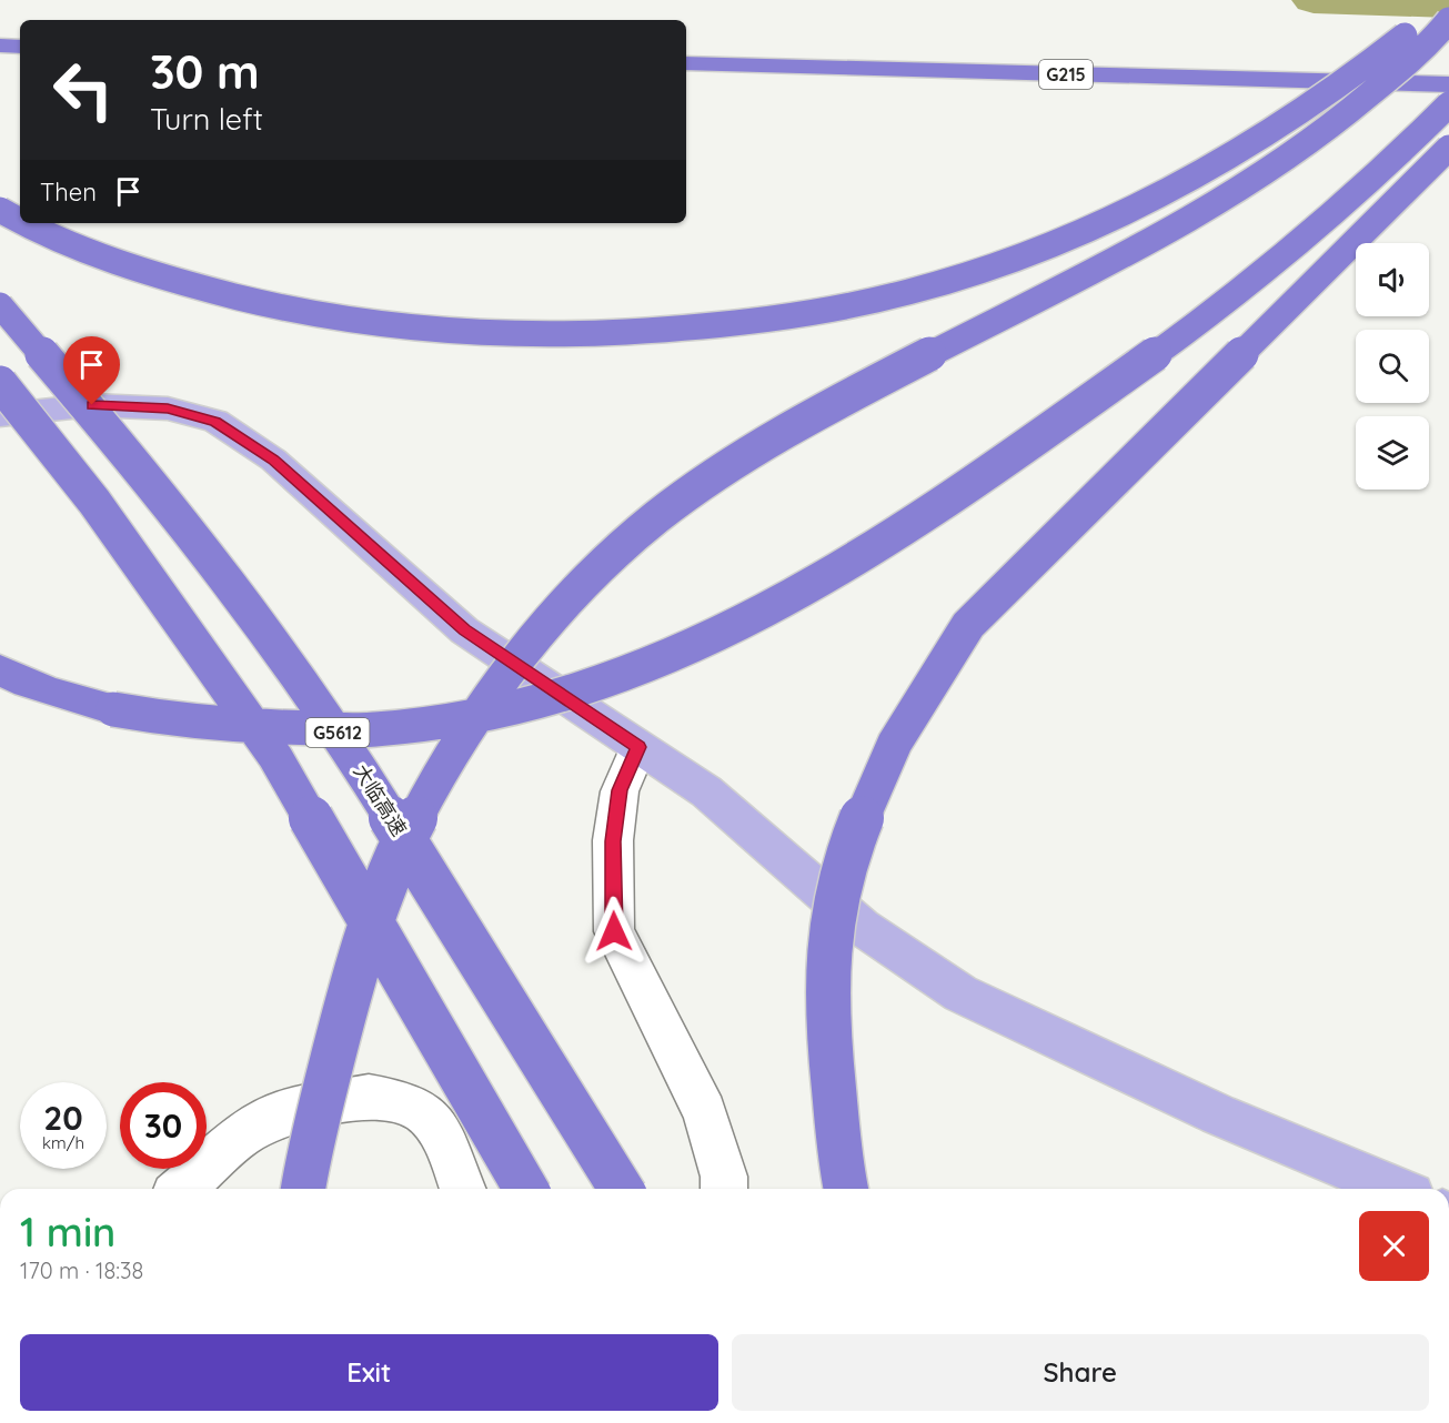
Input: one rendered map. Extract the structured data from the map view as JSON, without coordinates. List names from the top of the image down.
{
  "streets": {
    "highway": ["G215", "G5612", "大临高速"]
  },
  "page": {
    "turn": ["30 m", "Turn left"],
    "then": "Then",
    "speed": "20 km/h",
    "limit": "30",
    "heading": ["1 min", "170 m · 18:38"],
    "buttons": ["Exit", "Share"]
  }
}
